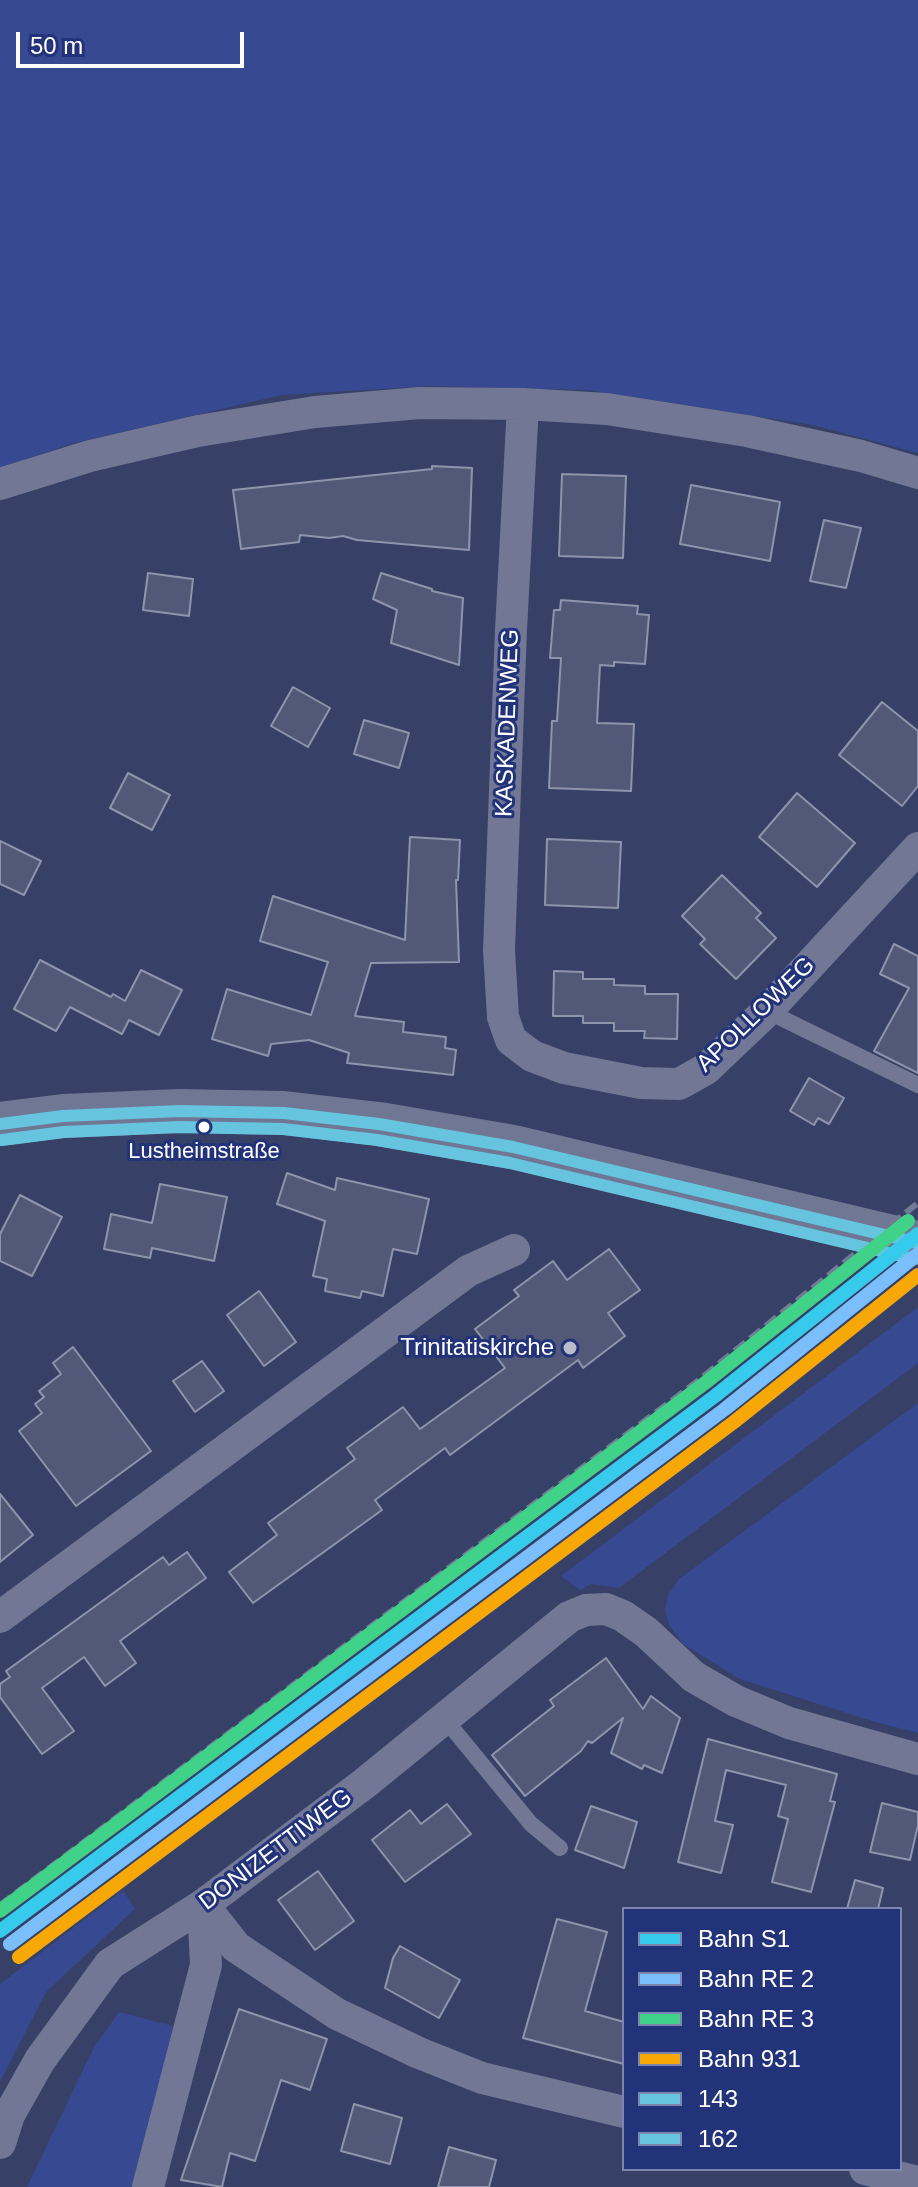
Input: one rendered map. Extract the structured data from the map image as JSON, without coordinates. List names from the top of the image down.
{
  "streets": {
    "street": ["KASKADENWEG", "APOLLOWEG", "DONIZETTIWEG"]
  },
  "crossings": [
    ["KASKADENWEG", "APOLLOWEG"]
  ],
  "places": ["Lustheimstraße", "Trinitatiskirche"],
  "lines": [
    "transit line 143",
    "transit line 162",
    "rail line S1",
    "rail line 931"
  ],
  "legend": [
    "Bahn S1",
    "Bahn RE 2",
    "Bahn RE 3",
    "Bahn 931",
    "143",
    "162"
  ],
  "scale_bar": "50 m"
}
